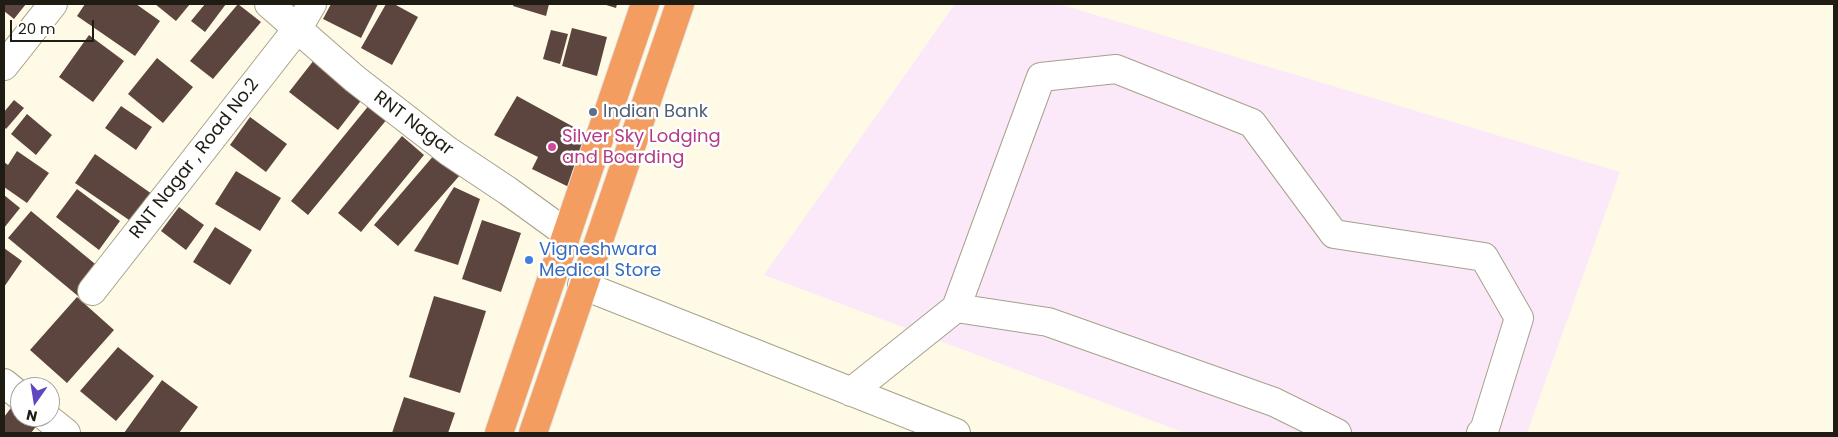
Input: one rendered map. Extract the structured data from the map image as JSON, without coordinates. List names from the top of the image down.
{
  "streets": {
    "street": ["RNT Nagar", "RNT Nagar , Road No.2"]
  },
  "crossings": [
    ["RNT Nagar", "RNT Nagar , Road No.2"]
  ],
  "places": ["Indian Bank", "Silver Sky Lodging and Boarding", "Vigneshwara Medical Store"],
  "scale_bar": "20 m",
  "north": "bottom"
}
